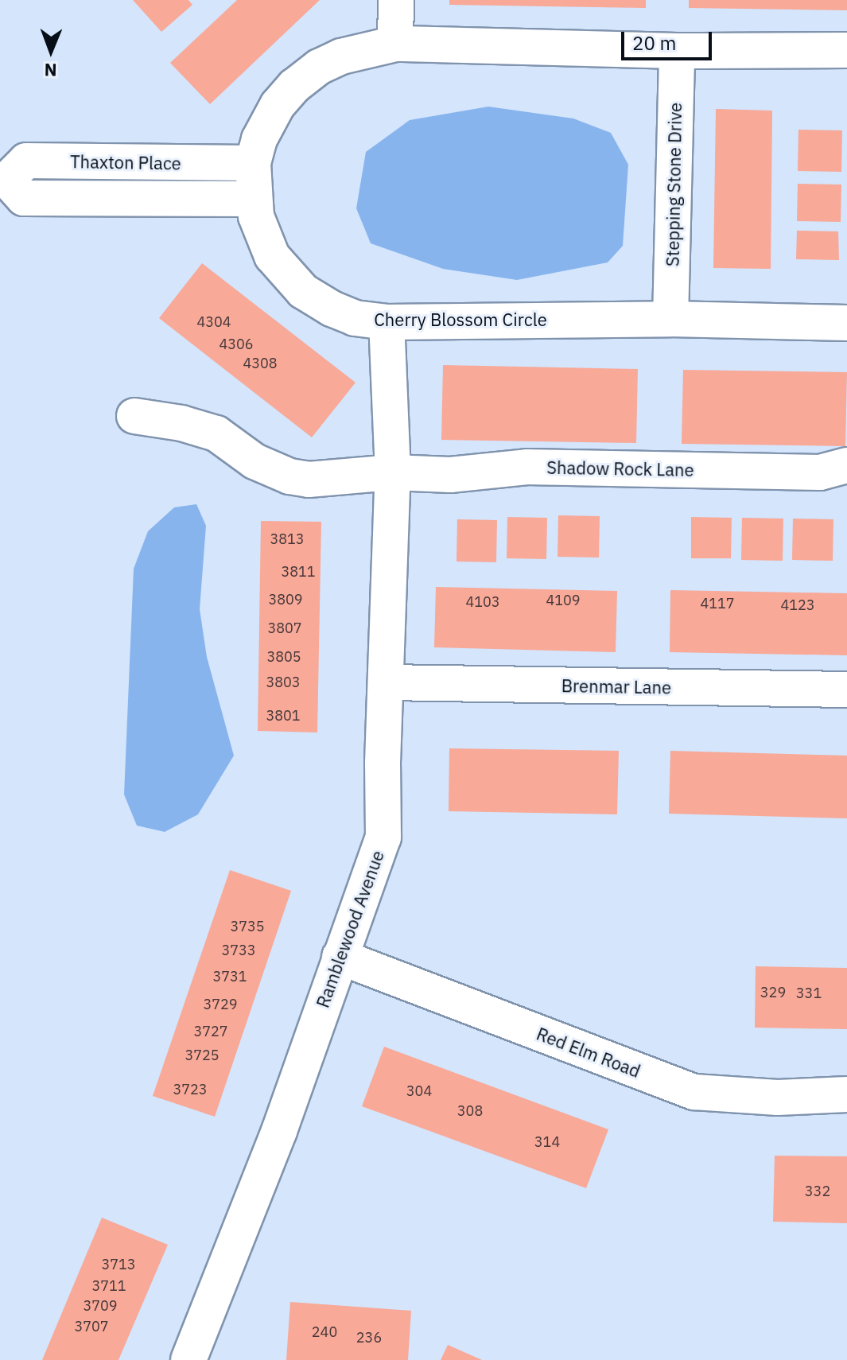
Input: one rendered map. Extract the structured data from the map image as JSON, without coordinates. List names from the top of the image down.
{
  "streets": {
    "street": [
      "Thaxton Place",
      "Stepping Stone Drive",
      "Cherry Blossom Circle",
      "Shadow Rock Lane",
      "Brenmar Lane",
      "Ramblewood Avenue",
      "Red Elm Road"
    ]
  },
  "crossings": [
    ["Thaxton Place", "Cherry Blossom Circle"],
    ["Stepping Stone Drive", "Cherry Blossom Circle"],
    ["Cherry Blossom Circle", "Ramblewood Avenue"],
    ["Shadow Rock Lane", "Ramblewood Avenue"],
    ["Brenmar Lane", "Ramblewood Avenue"],
    ["Ramblewood Avenue", "Red Elm Road"]
  ],
  "house_numbers": [
    "4304",
    "4306",
    "4308",
    "3813",
    "3811",
    "3809",
    "4109",
    "4103",
    "4117",
    "4123",
    "3807",
    "3805",
    "3803",
    "3801",
    "3735",
    "3733",
    "3731",
    "329",
    "331",
    "3729",
    "3727",
    "3725",
    "3723",
    "304",
    "308",
    "314",
    "332",
    "3713",
    "3711",
    "3709",
    "3707",
    "240",
    "236"
  ],
  "scale_bar": "20 m",
  "north": "bottom"
}
